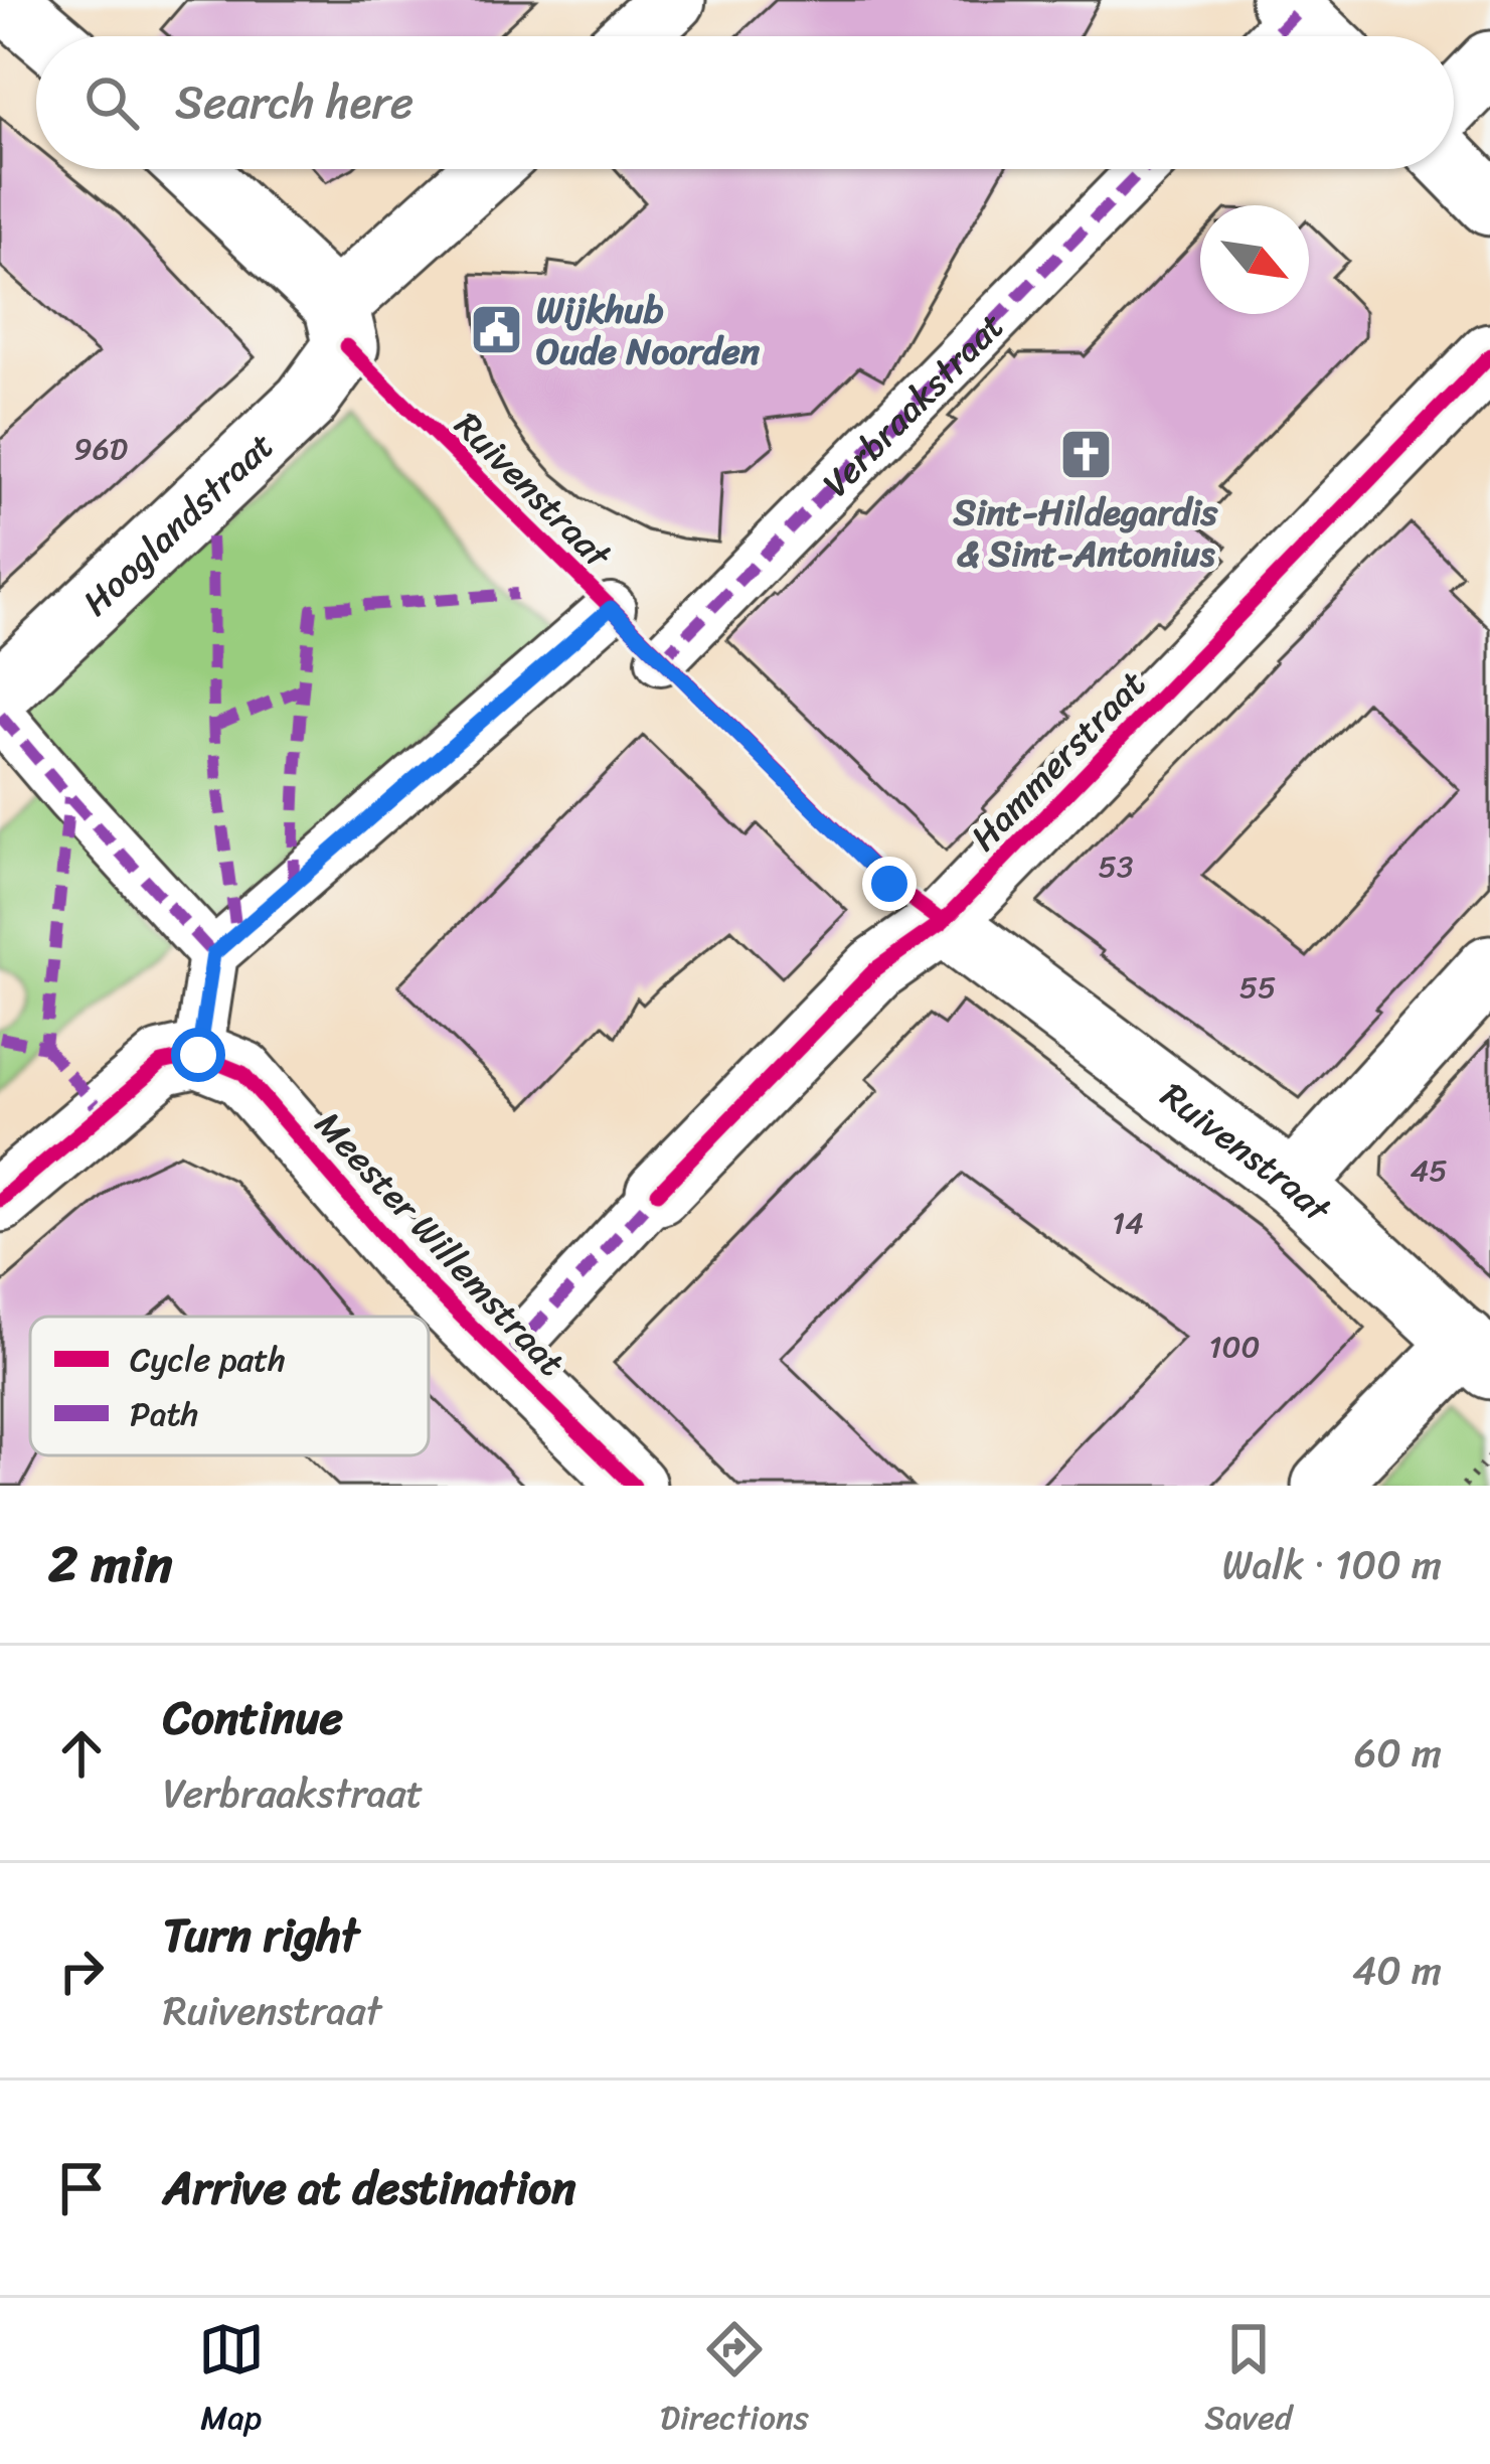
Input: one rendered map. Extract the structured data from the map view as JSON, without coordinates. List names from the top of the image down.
{
  "streets": {
    "street": [
      "Verbraakstraat",
      "Ruivenstraat",
      "Hooglandstraat",
      "Hammerstraat",
      "Meester Willemstraat"
    ]
  },
  "crossings": [
    ["Ruivenstraat", "Hammerstraat"],
    ["Hammerstraat", "Meester Willemstraat"]
  ],
  "places": {
    "public building": ["Wijkhub Oude Noorden"],
    "church": ["Sint-Hildegardis & Sint-Antonius"]
  },
  "house_numbers": [
    "96D",
    "53",
    "55",
    "45",
    "14",
    "100"
  ],
  "legend": ["Cycle path", "Path"],
  "north": "bottom right",
  "page": {
    "search": "Search here",
    "heading": ["2 min", "Walk · 100 m"],
    "list": [
      ["Continue", "Verbraakstraat", "60 m"],
      ["Turn right", "Ruivenstraat", "40 m"],
      "Arrive at destination"
    ],
    "nav": ["Map", "Directions", "Saved"]
  }
}
